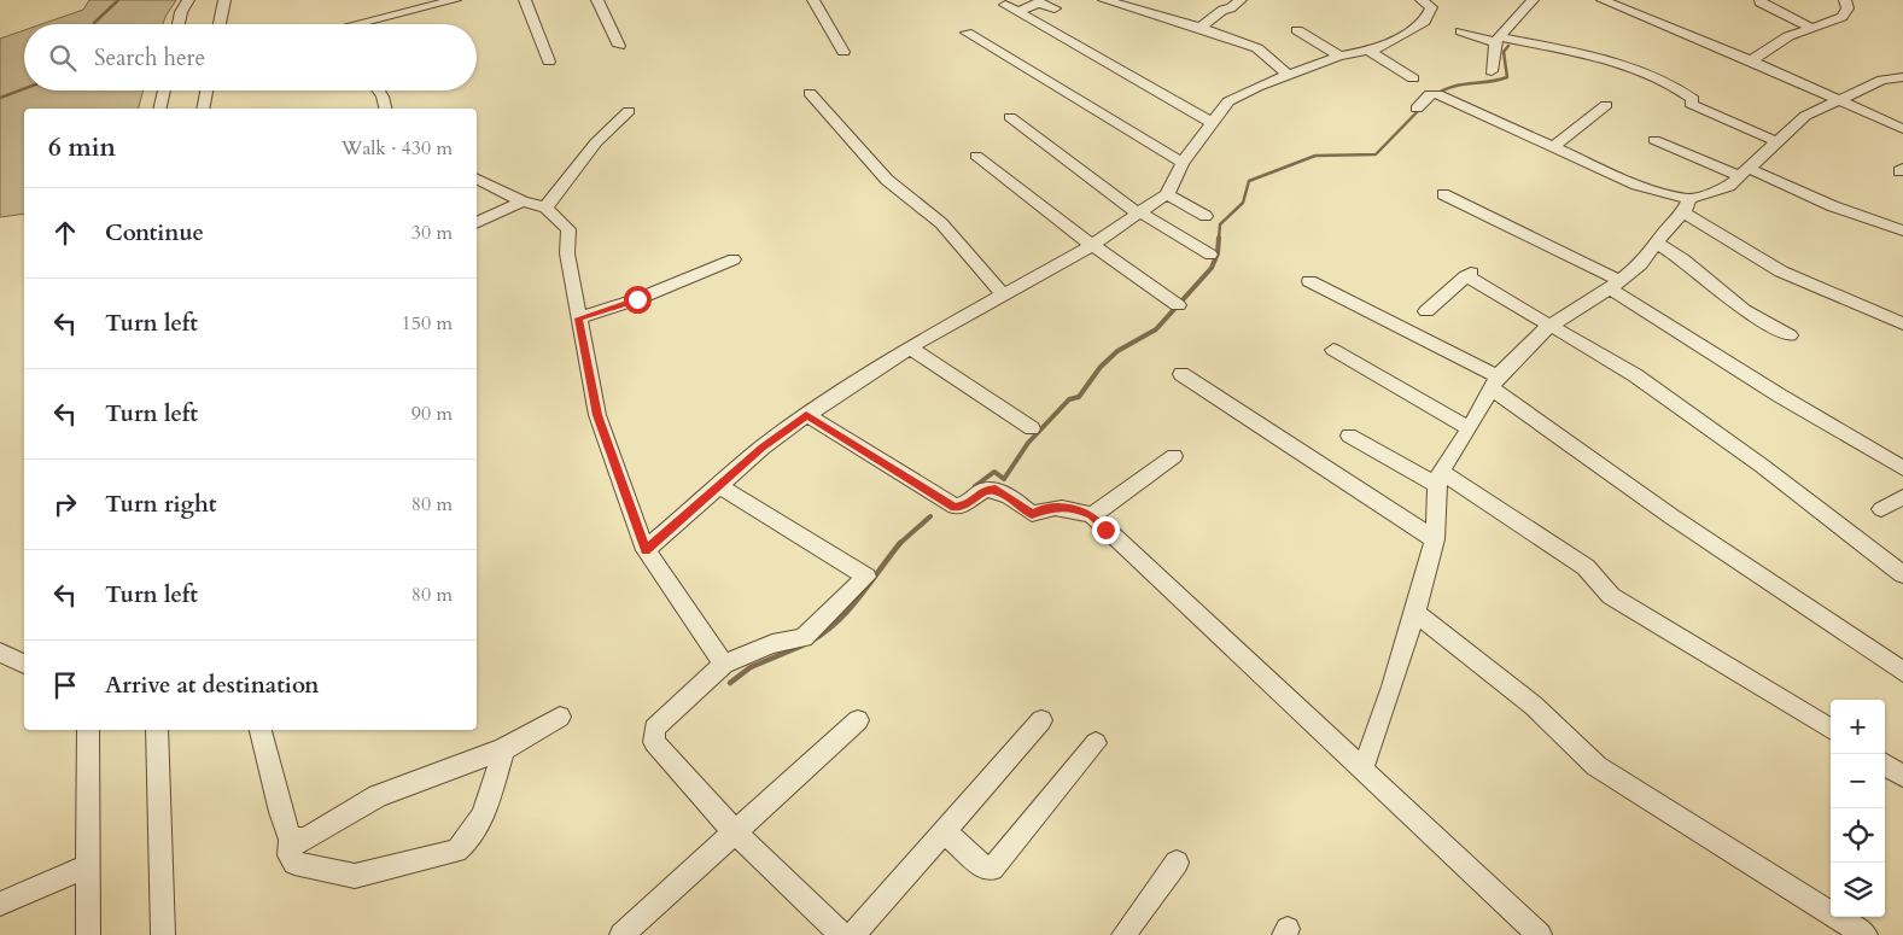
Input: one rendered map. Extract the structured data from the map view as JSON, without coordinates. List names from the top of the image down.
{
  "page": {
    "search": "Search here",
    "heading": ["6 min", "Walk · 430 m"],
    "list": [
      ["Continue", "30 m"],
      ["Turn left", "150 m"],
      ["Turn left", "90 m"],
      ["Turn right", "80 m"],
      ["Turn left", "80 m"],
      "Arrive at destination"
    ],
    "map_buttons": ["+", "−"]
  }
}
